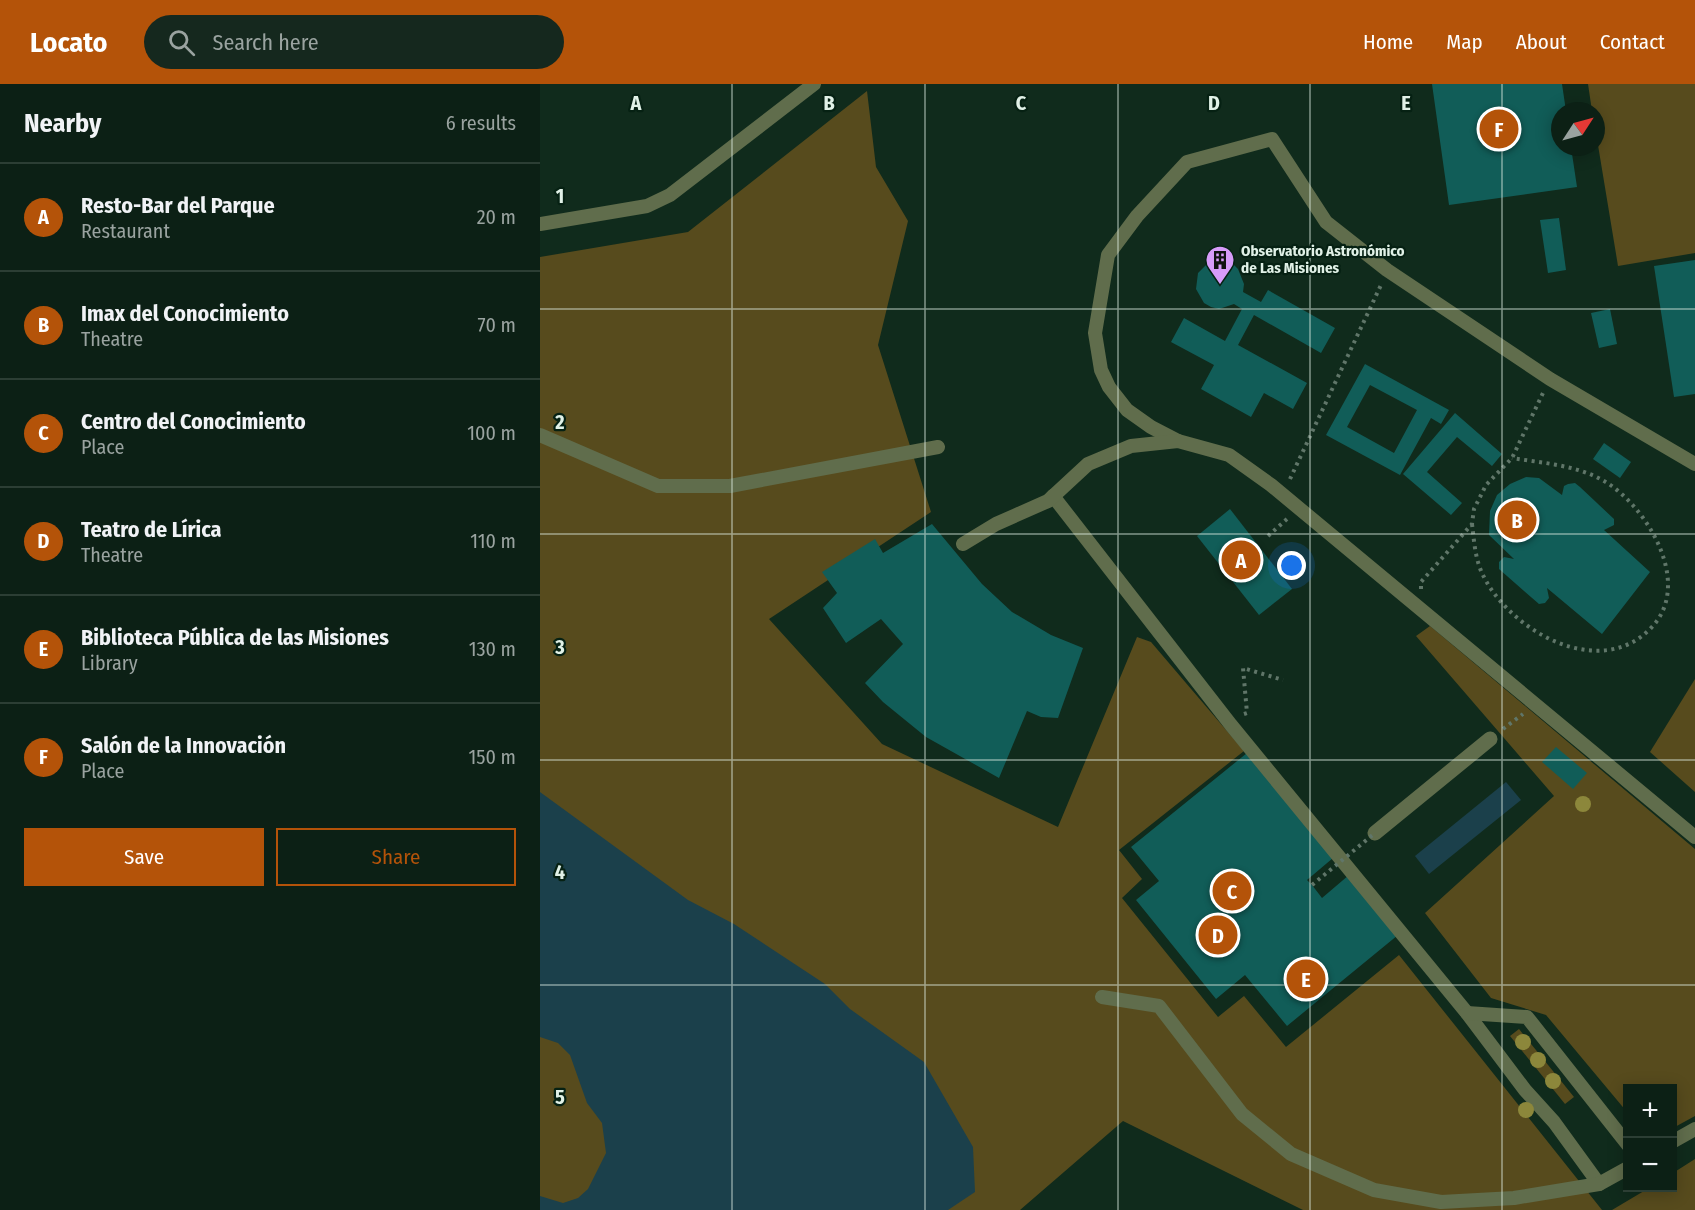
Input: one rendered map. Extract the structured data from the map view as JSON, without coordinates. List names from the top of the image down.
{
  "places": {
    "building": ["Observatorio Astronómico de Las Misiones"]
  },
  "north": "top right",
  "page": {
    "header": "Locato",
    "search": "Search here",
    "nav": [
      "Home",
      "Map",
      "About",
      "Contact"
    ],
    "heading": ["Nearby", "6 results"],
    "pins": [
      "F",
      "B",
      "A",
      "C",
      "D",
      "E"
    ],
    "list": [
      {
        "mark": "A",
        "name": "Resto-Bar del Parque",
        "note": "Restaurant",
        "value": "20 m"
      },
      {
        "mark": "B",
        "name": "Imax del Conocimiento",
        "note": "Theatre",
        "value": "70 m"
      },
      {
        "mark": "C",
        "name": "Centro del Conocimiento",
        "note": "Place",
        "value": "100 m"
      },
      {
        "mark": "D",
        "name": "Teatro de Lírica",
        "note": "Theatre",
        "value": "110 m"
      },
      {
        "mark": "E",
        "name": "Biblioteca Pública de las Misiones",
        "note": "Library",
        "value": "130 m"
      },
      {
        "mark": "F",
        "name": "Salón de la Innovación",
        "note": "Place",
        "value": "150 m"
      }
    ],
    "buttons": ["Save", "Share"],
    "map_buttons": ["+", "−"]
  },
  "grid": {
    "columns": [
      "A",
      "B",
      "C",
      "D",
      "E"
    ],
    "rows": [
      "1",
      "2",
      "3",
      "4",
      "5"
    ]
  }
}
